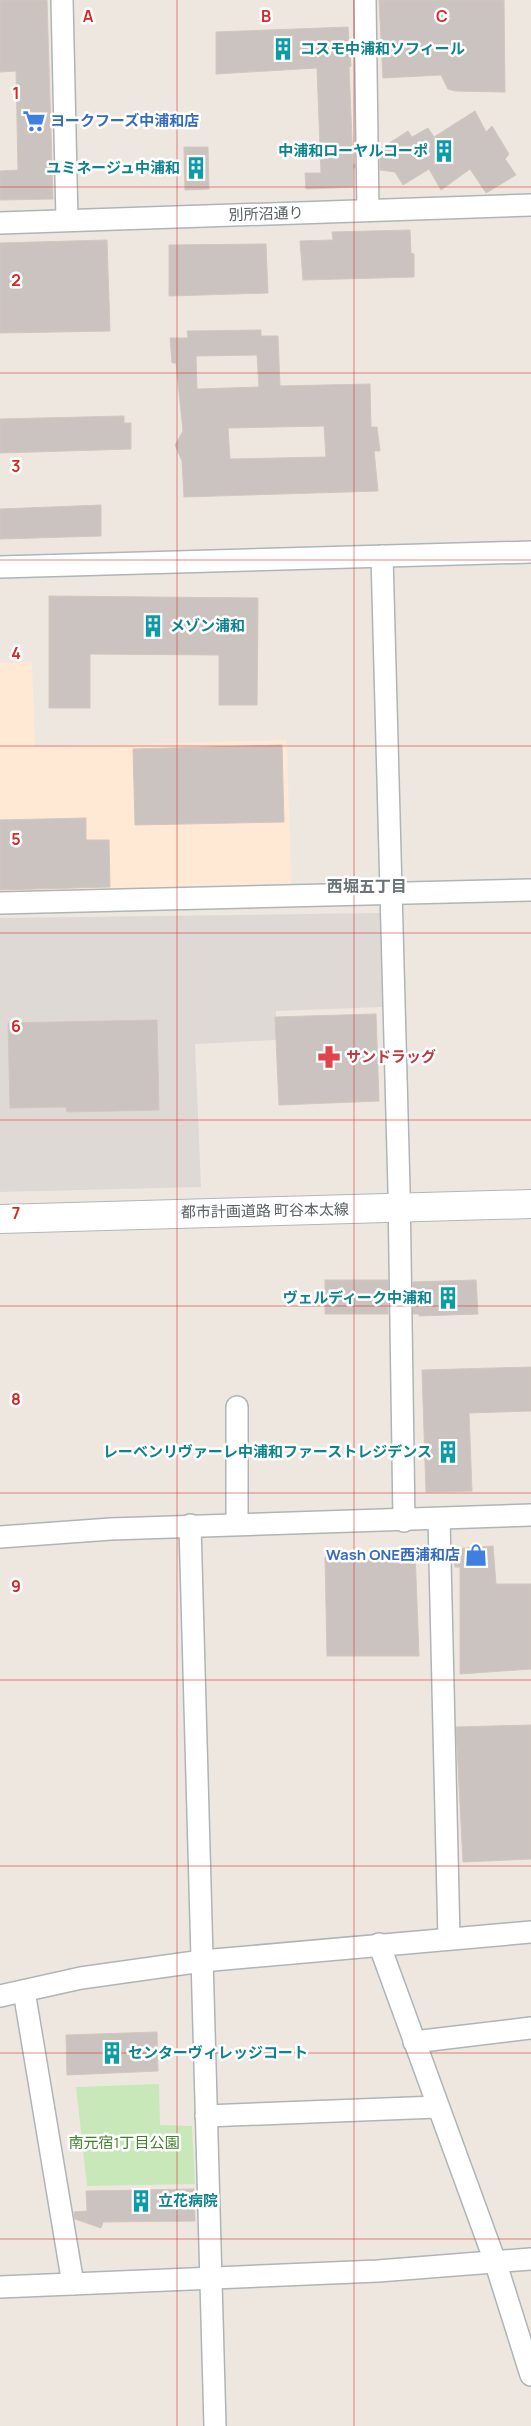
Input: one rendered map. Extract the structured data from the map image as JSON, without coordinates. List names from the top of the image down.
{
  "streets": {
    "street": ["別所沼通り", "都市計画道路 町谷本太線"]
  },
  "districts": ["西堀五丁目"],
  "parks": ["南元宿1丁目公園"],
  "places": {
    "building": [
      "コスモ中浦和ソフィール",
      "中浦和ローヤルコーポ",
      "ユミネージュ中浦和",
      "メゾン浦和",
      "ヴェルディーク中浦和",
      "レーベンリヴァーレ中浦和ファーストレジデンス",
      "センターヴィレッジコート",
      "立花病院"
    ],
    "supermarket": ["ヨークフーズ中浦和店"],
    "pharmacy": ["サンドラッグ"],
    "shop": ["Wash ONE西浦和店"]
  },
  "grid": {
    "columns": ["A", "B", "C"],
    "rows": [
      "1",
      "2",
      "3",
      "4",
      "5",
      "6",
      "7",
      "8",
      "9"
    ]
  }
}
